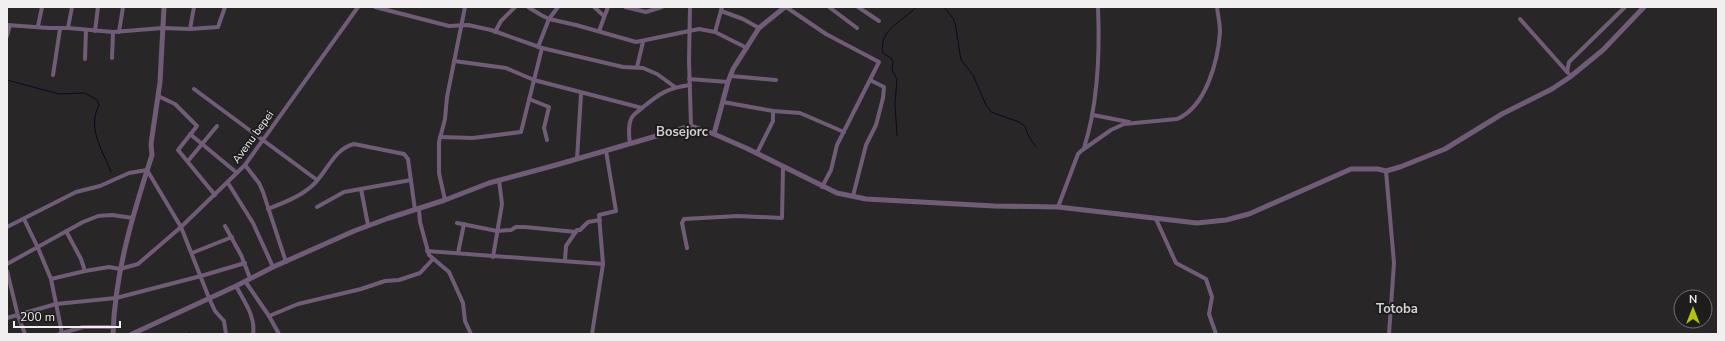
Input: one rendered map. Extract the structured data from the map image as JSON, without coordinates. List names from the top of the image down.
{
  "streets": {
    "street": ["Avenu bepei"]
  },
  "districts": ["Bosejorc", "Totoba"],
  "scale_bar": "200 m",
  "north": "top"
}
